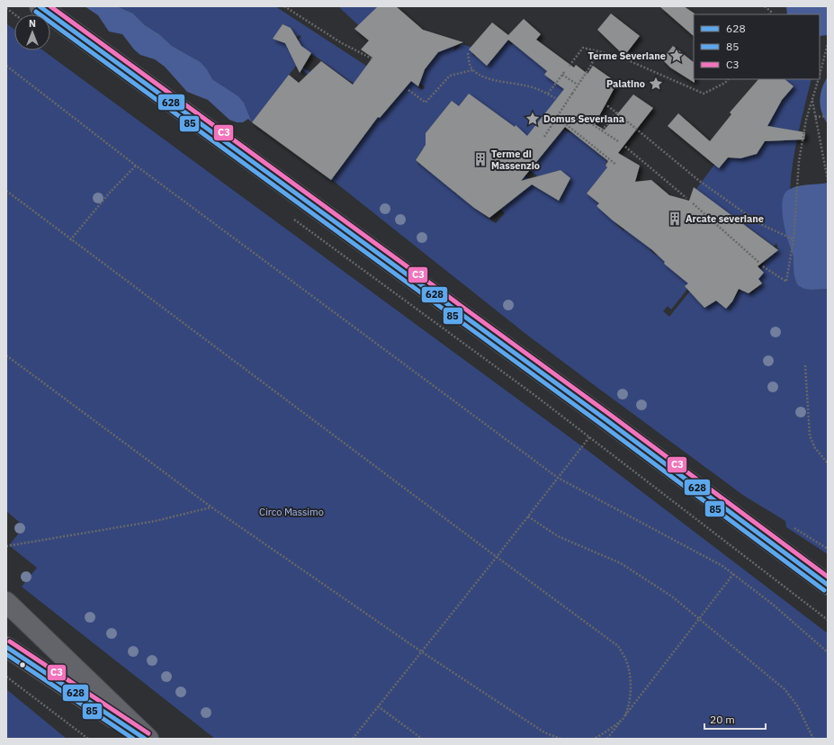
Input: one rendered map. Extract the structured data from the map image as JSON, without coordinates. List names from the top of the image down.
{
  "parks": ["Circo Massimo"],
  "places": {
    "place": ["Terme Severiane", "Palatino", "Domus Severiana"],
    "building": ["Terme di Massenzio", "Arcate severiane"]
  },
  "lines": ["transit line 628", "transit line C3", "transit line 85"],
  "legend": ["628", "85", "C3"],
  "scale_bar": "20 m",
  "north": "top"
}
